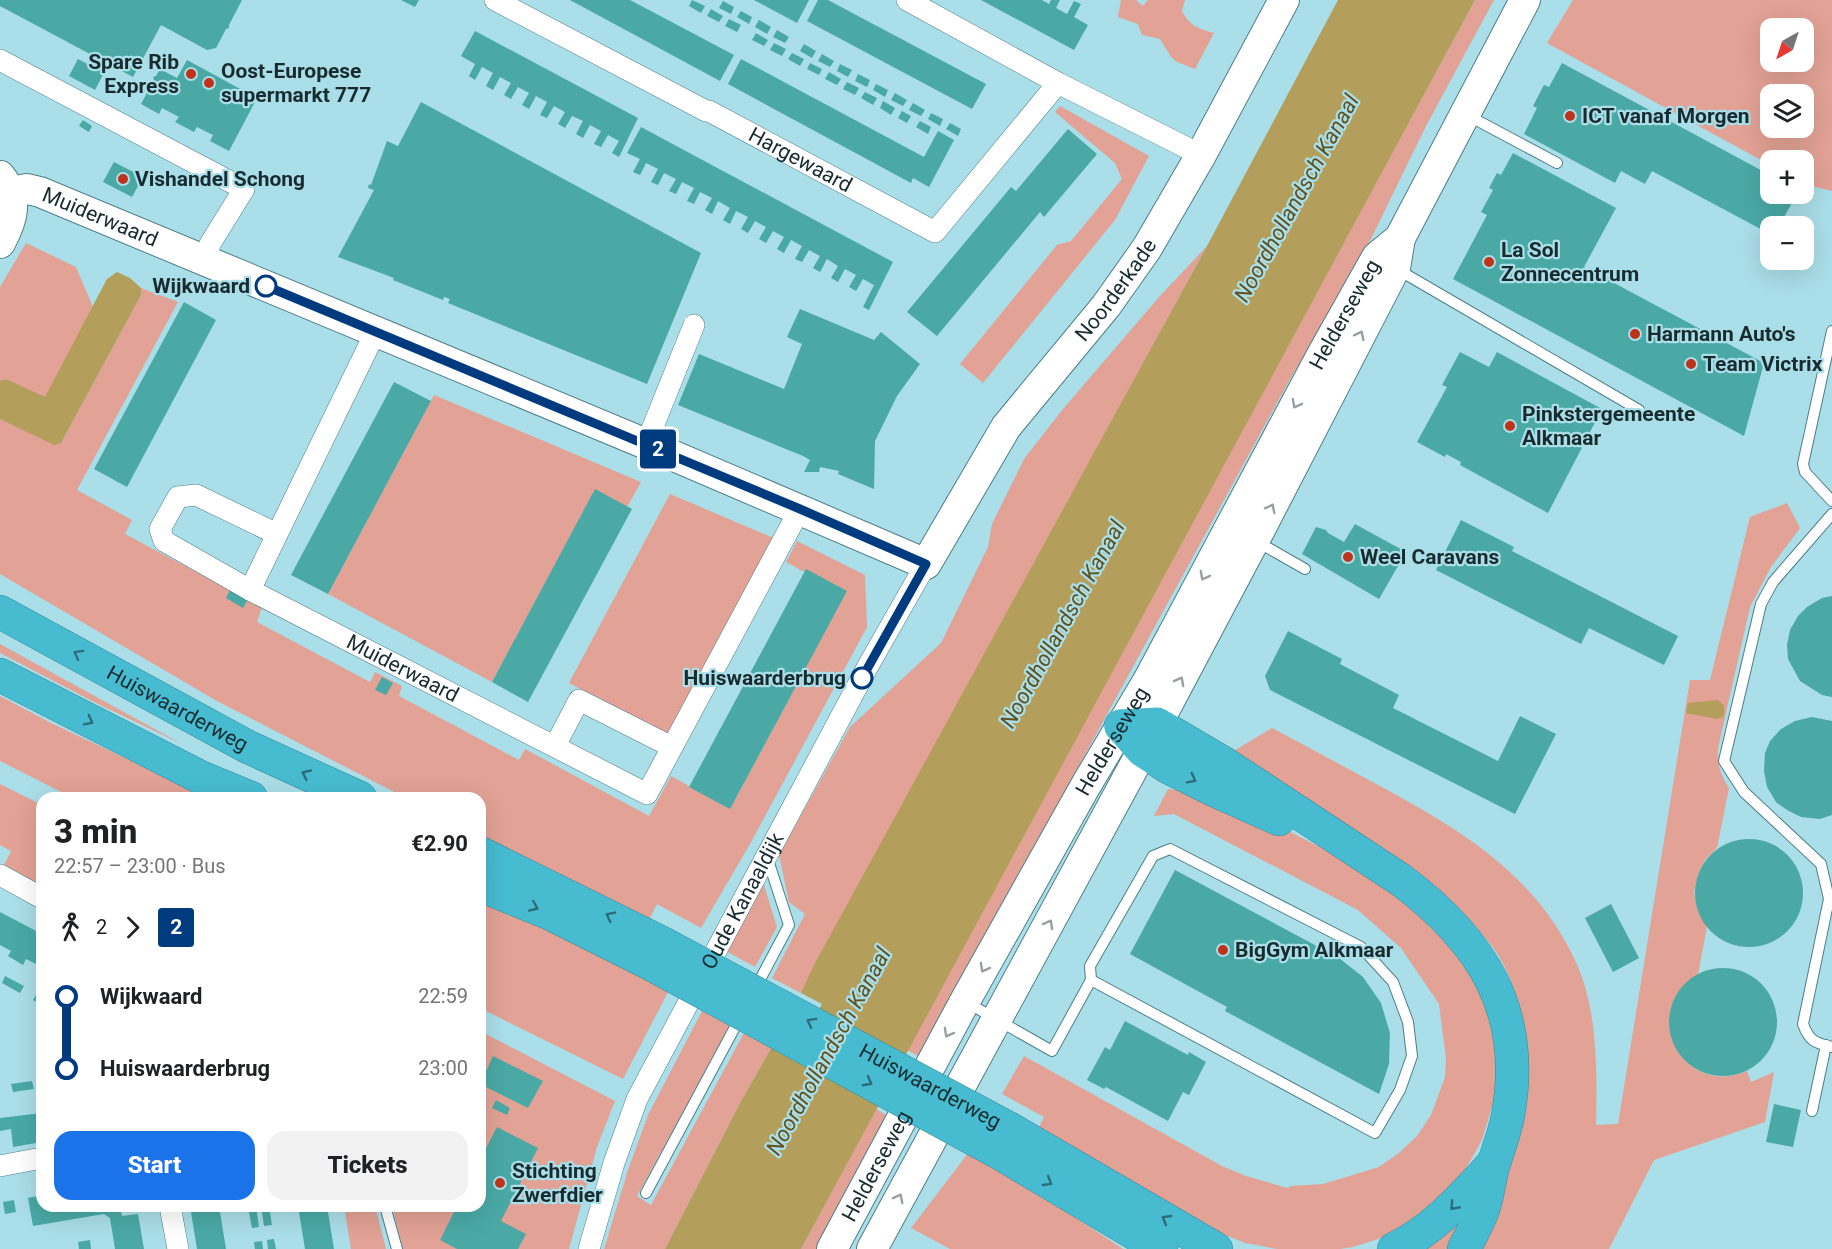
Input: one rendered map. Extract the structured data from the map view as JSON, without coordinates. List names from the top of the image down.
{
  "streets": {
    "highway": ["Huiswaarderweg"],
    "main road": ["Muiderwaard", "Noorderkade", "Helderseweg"],
    "street": ["Hargewaard", "Oude Kanaaldijk"]
  },
  "crossings": [
    ["Muiderwaard", "Noorderkade"],
    ["Muiderwaard", "Oude Kanaaldijk"],
    ["Noorderkade", "Oude Kanaaldijk"]
  ],
  "water": ["Noordhollandsch Kanaal"],
  "places": [
    "Spare Rib Express",
    "Oost-Europese supermarkt 777",
    "ICT vanaf Morgen",
    "Vishandel Schong",
    "La Sol Zonnecentrum",
    "Wijkwaard",
    "Harmann Auto's",
    "Team Victrix",
    "Pinkstergemeente Alkmaar",
    "Weel Caravans",
    "Huiswaarderbrug",
    "BigGym Alkmaar",
    "Stichting Zwerfdier"
  ],
  "lines": ["bus line 2"],
  "north": "bottom left",
  "page": {
    "on_map": "2",
    "map_buttons": ["+", "−"],
    "heading": ["3 min", "22:57 – 23:00 · Bus", "€2.90"],
    "legs": ["2", "2"],
    "list": [
      {
        "name": "Wijkwaard",
        "value": "22:59"
      },
      {
        "name": "Huiswaarderbrug",
        "value": "23:00"
      }
    ],
    "buttons": ["Start", "Tickets"]
  }
}
